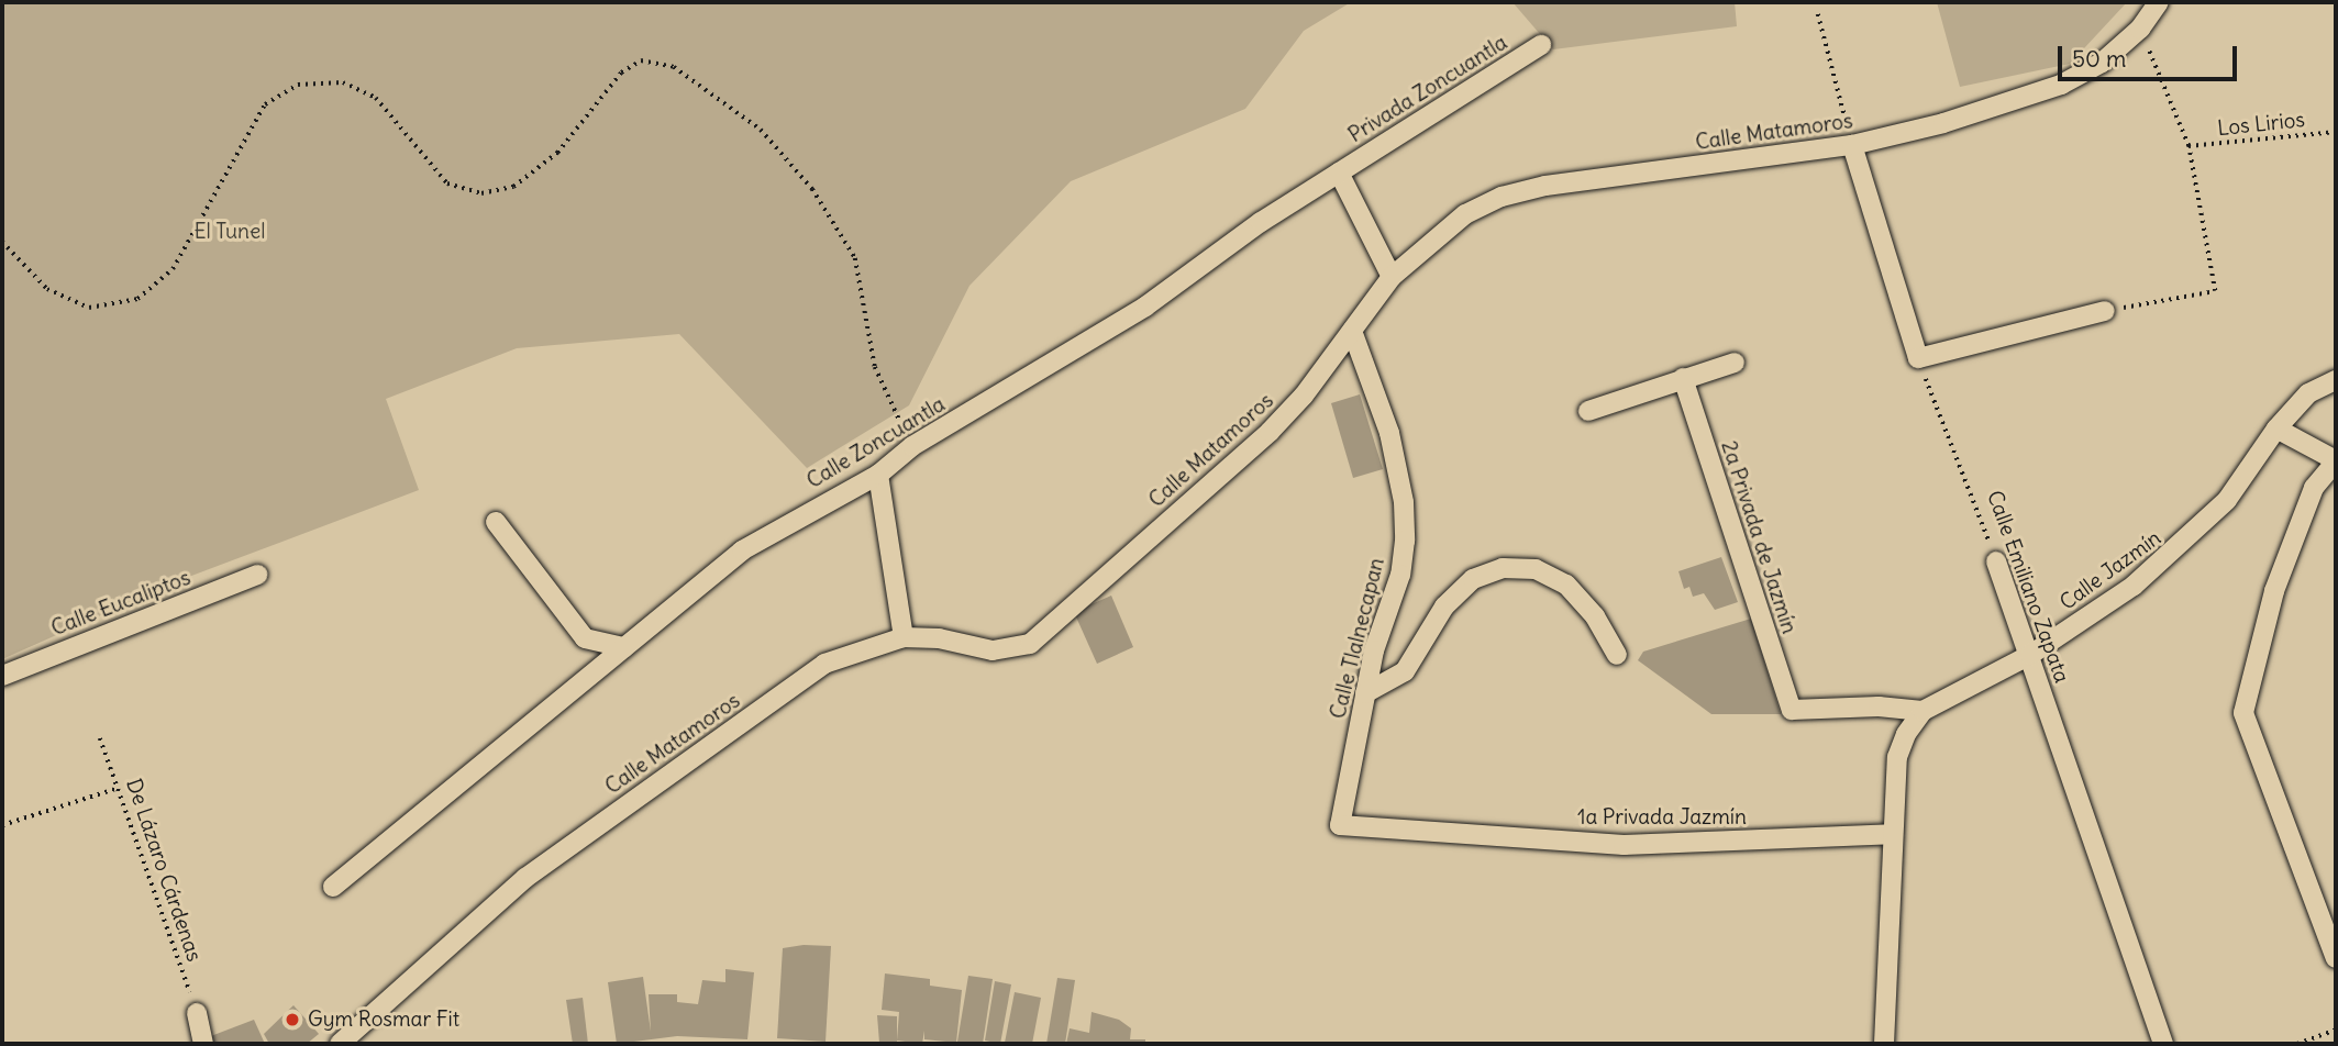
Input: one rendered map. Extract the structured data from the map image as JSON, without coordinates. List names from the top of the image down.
{
  "streets": {
    "street": [
      "Privada Zoncuantla",
      "Calle Matamoros",
      "Calle Zoncuantla",
      "2a Privada de Jazmín",
      "Calle Jazmín",
      "Calle Emiliano Zapata",
      "Calle Eucaliptos",
      "Calle Tlalnecapan",
      "1a Privada Jazmín"
    ],
    "path": ["Los Lirios", "De Lázaro Cárdenas"]
  },
  "crossings": [
    ["Privada Zoncuantla", "Calle Zoncuantla"],
    ["Los Lirios", "Calle Matamoros"],
    ["Calle Matamoros", "Calle Tlalnecapan"],
    ["2a Privada de Jazmín", "Calle Jazmín"],
    ["Calle Jazmín", "Calle Emiliano Zapata"],
    ["Calle Tlalnecapan", "1a Privada Jazmín"]
  ],
  "parks": ["El Tunel"],
  "places": ["Gym Rosmar Fit"],
  "scale_bar": "50 m"
}
